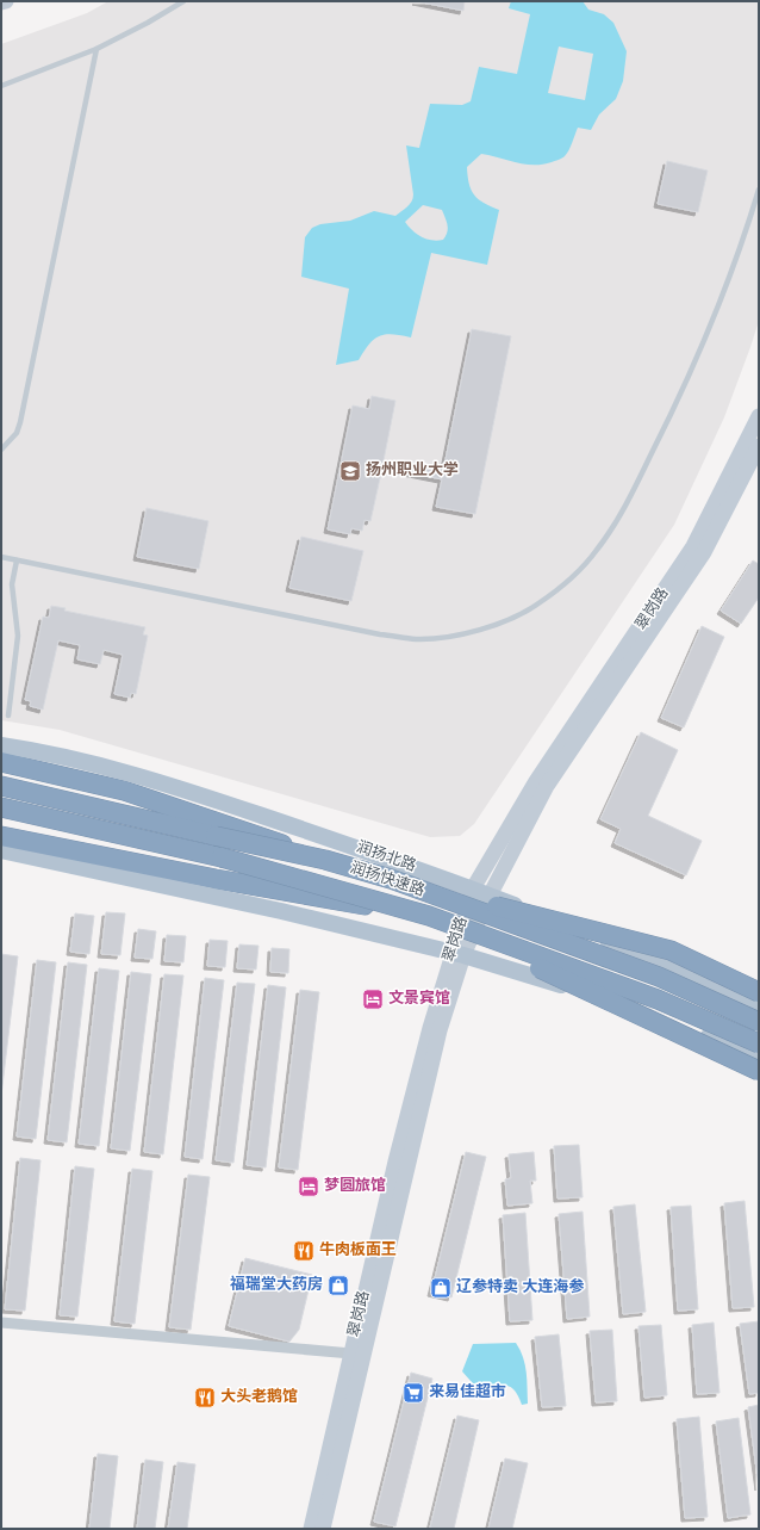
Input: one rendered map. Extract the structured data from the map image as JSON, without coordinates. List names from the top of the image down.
{
  "streets": {
    "highway": ["润扬快速路"],
    "main road": ["翠岗路", "润扬北路"]
  },
  "crossings": [
    ["翠岗路", "润扬北路"]
  ],
  "places": {
    "school or university": ["扬州职业大学"],
    "hotel": ["文景宾馆", "梦圆旅馆"],
    "restaurant": ["牛肉板面王", "大头老鹅馆"],
    "shop": ["福瑞堂大药房", "辽参特卖 大连海参"],
    "supermarket": ["来易佳超市"]
  }
}
